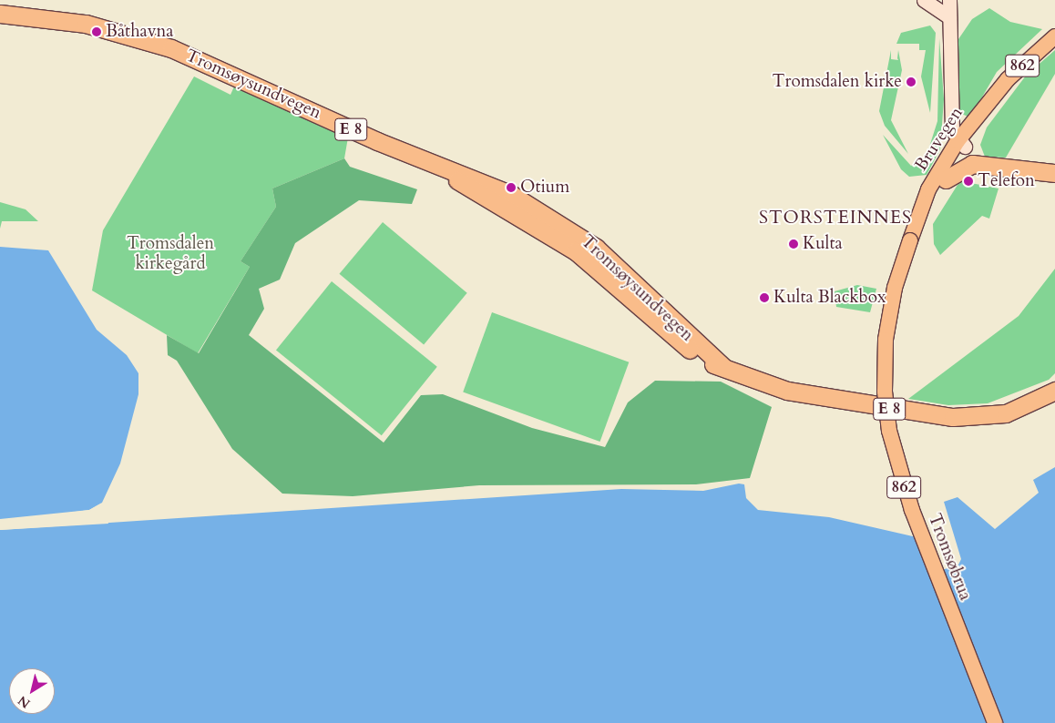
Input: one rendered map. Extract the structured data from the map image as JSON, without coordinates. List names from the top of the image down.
{
  "streets": {
    "highway": ["Tromsøysundvegen", "E 8"],
    "main road": ["862", "Bruvegen", "Tromsøbrua"]
  },
  "crossings": [
    ["Bruvegen", "Tromsøbrua"]
  ],
  "districts": ["STORSTEINNES"],
  "parks": ["Tromsdalen kirkegård"],
  "places": [
    "Båthavna",
    "Tromsdalen kirke",
    "Telefon",
    "Otium",
    "Kulta",
    "Kulta Blackbox"
  ],
  "north": "bottom left"
}
